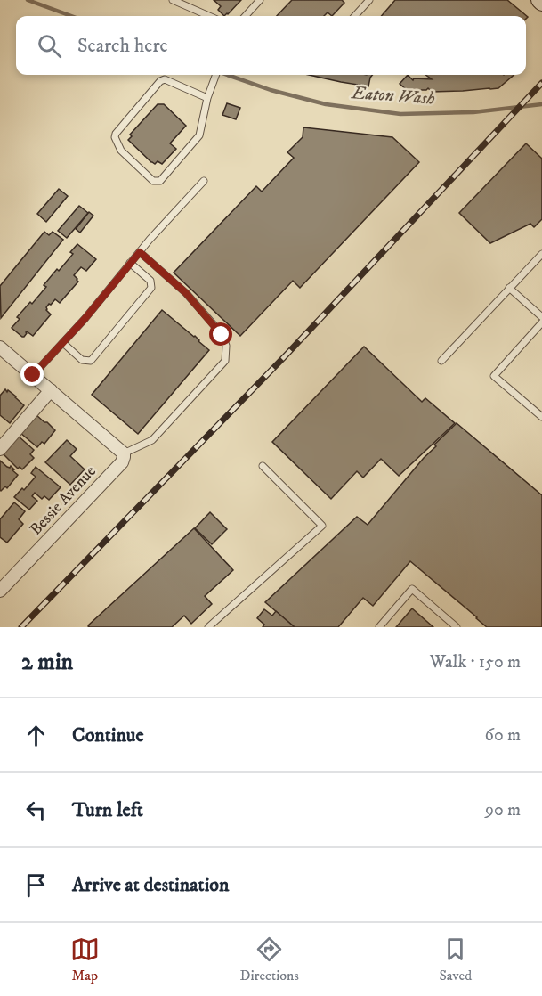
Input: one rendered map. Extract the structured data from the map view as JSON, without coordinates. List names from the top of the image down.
{
  "streets": {
    "street": ["Bessie Avenue"]
  },
  "water": ["Eaton Wash"],
  "page": {
    "search": "Search here",
    "heading": ["2 min", "Walk · 150 m"],
    "list": [
      ["Continue", "60 m"],
      ["Turn left", "90 m"],
      "Arrive at destination"
    ],
    "nav": ["Map", "Directions", "Saved"]
  }
}
